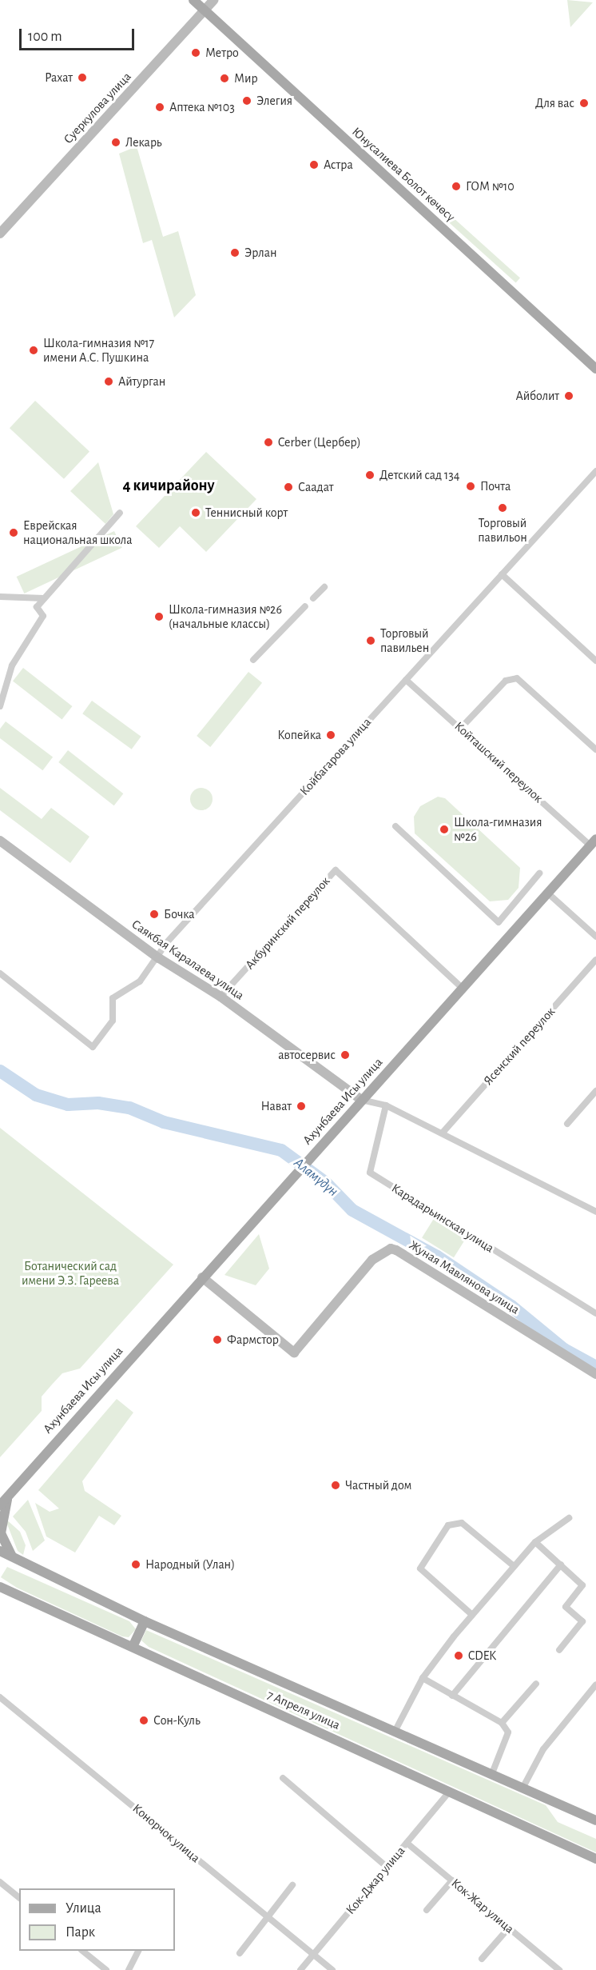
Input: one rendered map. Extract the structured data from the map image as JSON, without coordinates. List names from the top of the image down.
{
  "streets": {
    "main road": [
      "Суеркулова улица",
      "Юнусалиева Болот көчөсү",
      "Саякбая Каралаева улица",
      "Ахунбаева Исы улица",
      "Жуная Мавлянова улица",
      "7 Апреля улица"
    ],
    "street": [
      "Койбагарова улица",
      "Койташский переулок",
      "Акбуринский переулок",
      "Ясенский переулок",
      "Карадарьинская улица",
      "Конорчок улица",
      "Кок-Джар улица",
      "Кок-Жар улица"
    ]
  },
  "crossings": [
    ["Суеркулова улица", "Юнусалиева Болот көчөсү"],
    ["Койбагарова улица", "Койташский переулок"],
    ["Койбагарова улица", "Саякбая Каралаева улица"],
    ["Койташский переулок", "Ахунбаева Исы улица"],
    ["Акбуринский переулок", "Саякбая Каралаева улица"],
    ["Акбуринский переулок", "Ахунбаева Исы улица"],
    ["Саякбая Каралаева улица", "Ахунбаева Исы улица"],
    ["Ахунбаева Исы улица", "Жуная Мавлянова улица"],
    ["7 Апреля улица", "Кок-Джар улица"],
    ["Конорчок улица", "Кок-Джар улица"],
    ["Кок-Джар улица", "Кок-Жар улица"]
  ],
  "districts": ["4 кичирайону"],
  "water": ["Аламүдүн"],
  "parks": ["Ботанический сад имени Э.З. Гареева"],
  "places": [
    "Метро",
    "Рахат",
    "Мир",
    "Элегия",
    "Для вас",
    "Аптека №103",
    "Лекарь",
    "Астра",
    "ГОМ №10",
    "Эрлан",
    "Школа-гимназия №17 имени А.С. Пушкина",
    "Айтурган",
    "Айболит",
    "Cerber (Цербер)",
    "Детский сад 134",
    "Почта",
    "Саадат",
    "Торговый павильон",
    "Теннисный корт",
    "Еврейская национальная школа",
    "Школа-гимназия №26 (начальные классы)",
    "Торговый павильен",
    "Копейка",
    "Школа-гимназия №26",
    "Бочка",
    "автосервис",
    "Нават",
    "Фармстор",
    "Частный дом",
    "Народный (Улан)",
    "CDEK",
    "Сон-Куль"
  ],
  "legend": ["Улица", "Парк"],
  "scale_bar": "100 m"
}
